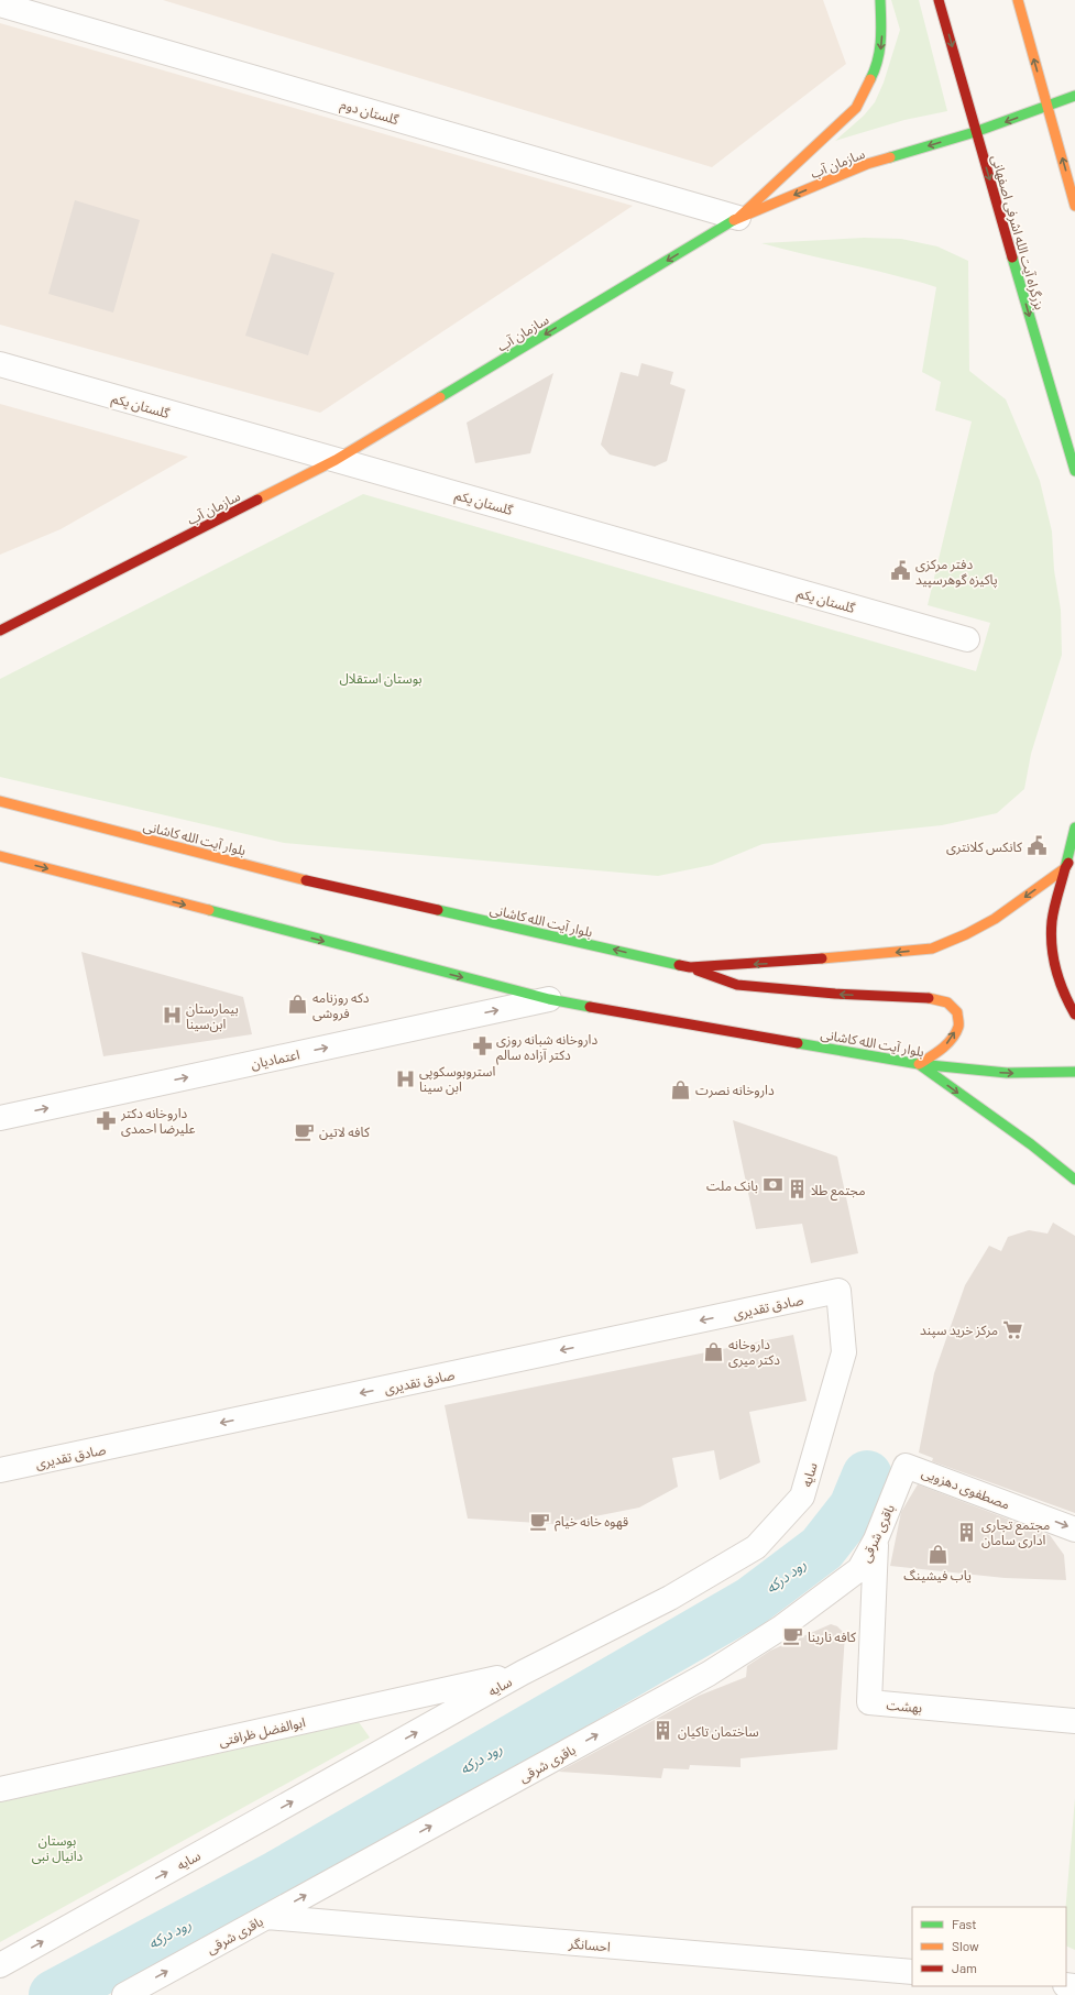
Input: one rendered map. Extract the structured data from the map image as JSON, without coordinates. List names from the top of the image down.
{
  "streets": {
    "main road": ["سازمان آب", "بزرگراه آیت الله اشرفی اصفهانی", "بلوار آیت الله کاشانی"],
    "street": [
      "گلستان دوم",
      "گلستان یکم",
      "اعتمادیان",
      "صادق تقدیری",
      "سایه",
      "مصطفوی دهزویی",
      "باقری شرقی",
      "بهشت",
      "ابوالفضل ظرافتی",
      "احسانگر"
    ]
  },
  "crossings": [
    ["گلستان دوم", "سازمان آب"],
    ["سازمان آب", "بزرگراه آیت الله اشرفی اصفهانی"],
    ["سازمان آب", "گلستان یکم"],
    ["بلوار آیت الله کاشانی", "اعتمادیان"],
    ["صادق تقدیری", "سایه"],
    ["سایه", "ابوالفضل ظرافتی"],
    ["مصطفوی دهزویی", "باقری شرقی"],
    ["باقری شرقی", "بهشت"],
    ["باقری شرقی", "احسانگر"]
  ],
  "one_way": [
    "سازمان آب",
    "اعتمادیان",
    "صادق تقدیری",
    "سایه",
    "مصطفوی دهزویی",
    "باقری شرقی"
  ],
  "water": ["رود درکه"],
  "parks": ["بوستان استقلال", "بوستان دانیال نبی"],
  "places": {
    "public building": ["دفتر مرکزی پاکیزه گوهرسپید", "کانکس کلانتری"],
    "shop": [
      "دکه روزنامه فروشی",
      "داروخانه نصرت",
      "داروخانه دکتر میری",
      "یاب فیشینگ"
    ],
    "hospital": ["بیمارستان ابن‌سینا", "استروبوسکوپی ابن سینا"],
    "pharmacy": ["داروخانه شبانه روزی دکتر آزاده سالم", "داروخانه دکتر علیرضا احمدی"],
    "cafe": ["کافه لاتین", "قهوه خانه خیام", "کافه نارینا"],
    "bank": ["بانک ملت"],
    "building": ["مجتمع طلا", "مجتمع تجاری اداری سامان", "ساختمان تاکیان"],
    "supermarket": ["مرکز خرید سپند"]
  },
  "legend": ["Fast", "Slow", "Jam"]
}
